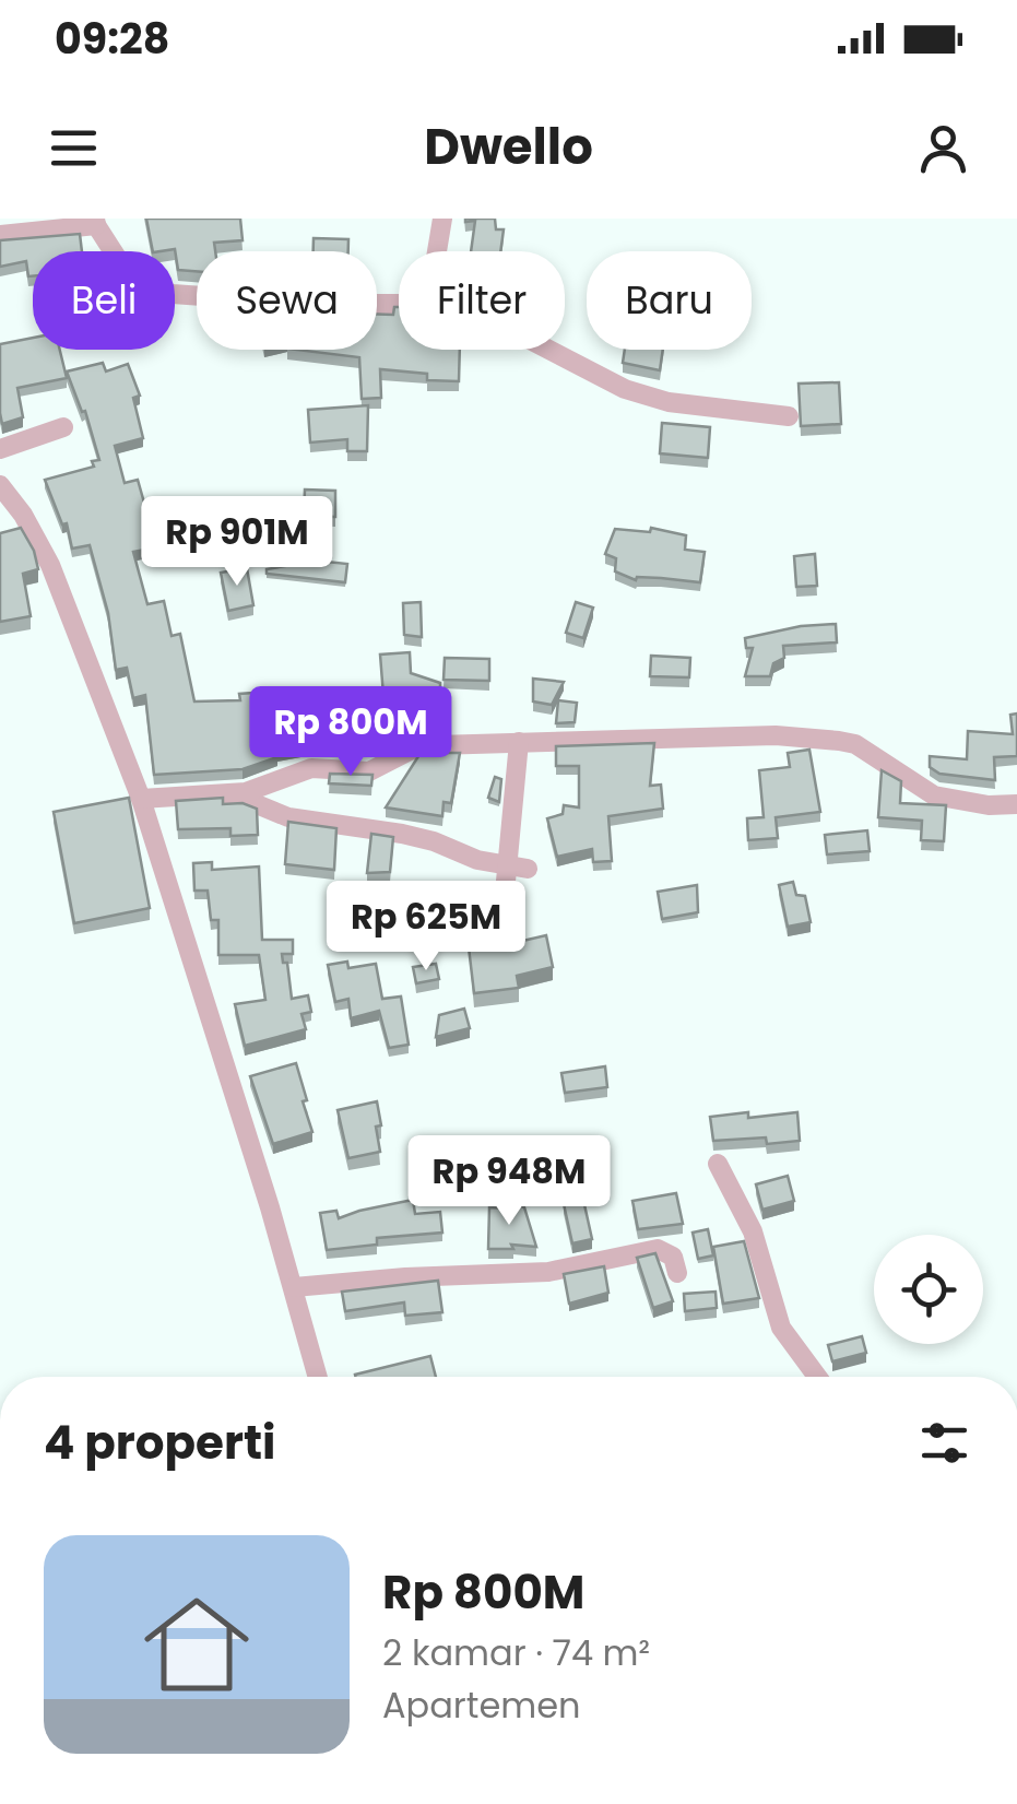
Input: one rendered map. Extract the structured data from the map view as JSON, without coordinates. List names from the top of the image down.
{
  "page": {
    "status": "09:28",
    "header": "Dwello",
    "chip": [
      "Beli",
      "Sewa",
      "Filter",
      "Baru"
    ],
    "price": [
      "Rp 901M",
      "Rp 800M",
      "Rp 625M",
      "Rp 948M"
    ],
    "heading": "4 properti",
    "list": [
      {
        "name": "Rp 800M",
        "note": "2 kamar · 74 m² · Apartemen"
      }
    ]
  }
}
